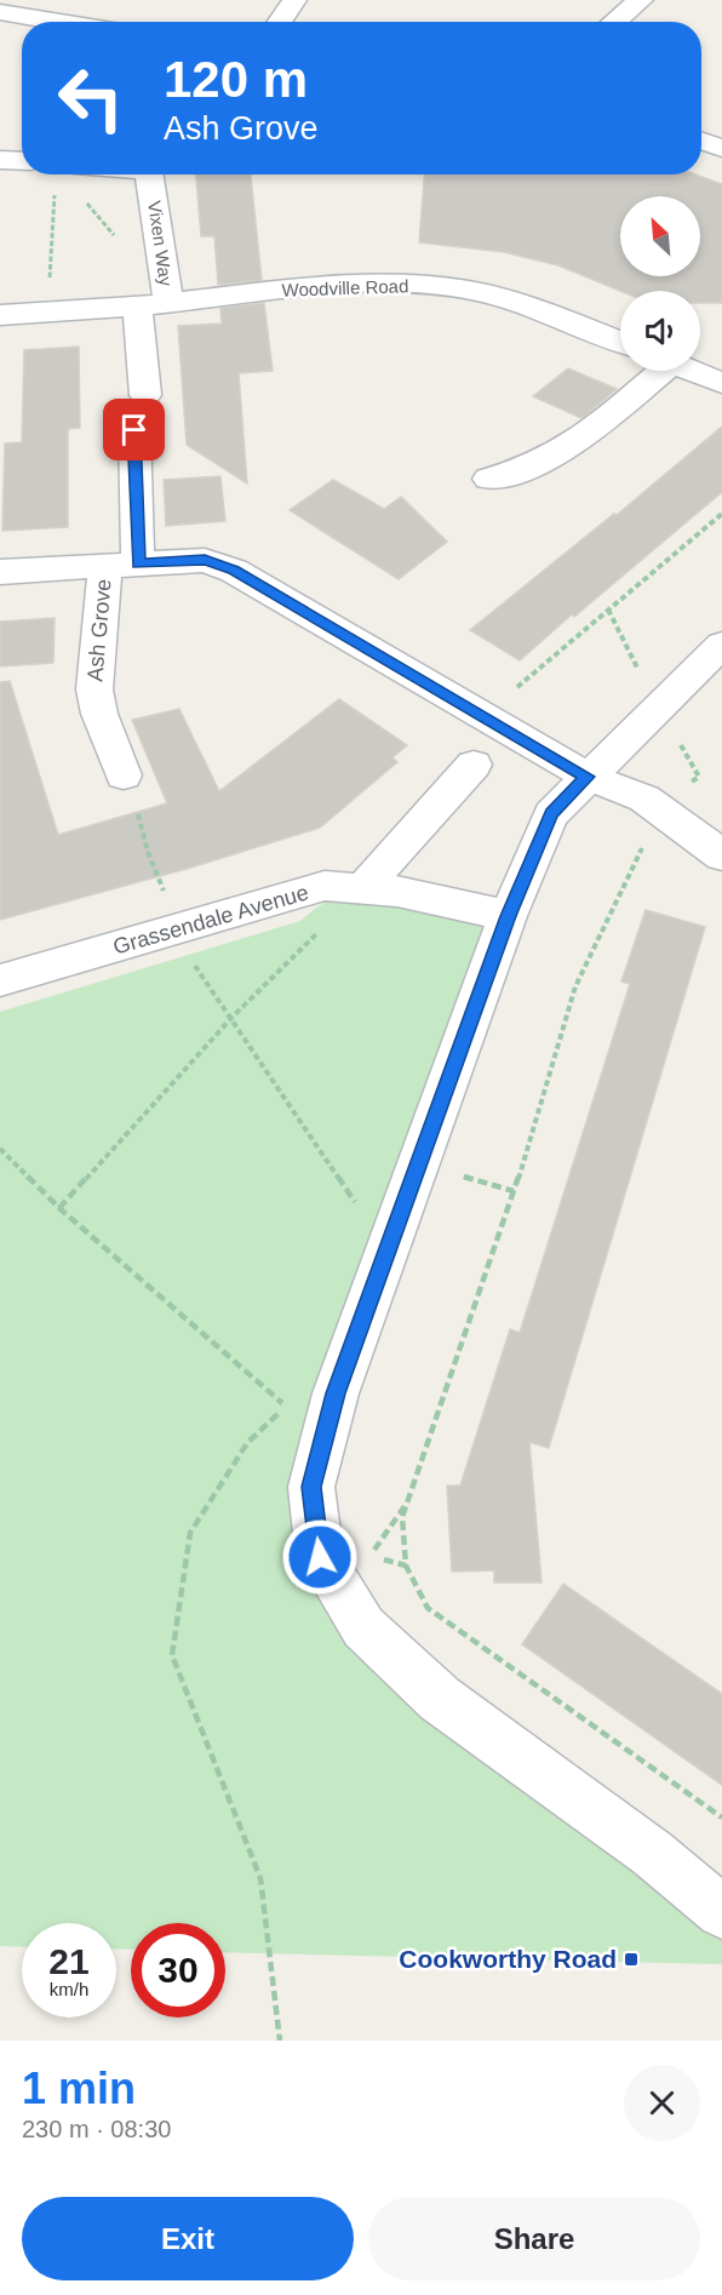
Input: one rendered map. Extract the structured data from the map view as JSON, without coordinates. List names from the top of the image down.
{
  "streets": {
    "street": [
      "Vixen Way",
      "Woodville Road",
      "Ash Grove",
      "Grassendale Avenue"
    ]
  },
  "crossings": [
    ["Vixen Way", "Woodville Road"]
  ],
  "places": {
    "transit": ["Cookworthy Road"]
  },
  "north": "top left",
  "page": {
    "turn": ["120 m", "Ash Grove"],
    "speed": "21 km/h",
    "limit": "30",
    "heading": ["1 min", "230 m · 08:30"],
    "buttons": ["Exit", "Share"]
  }
}
